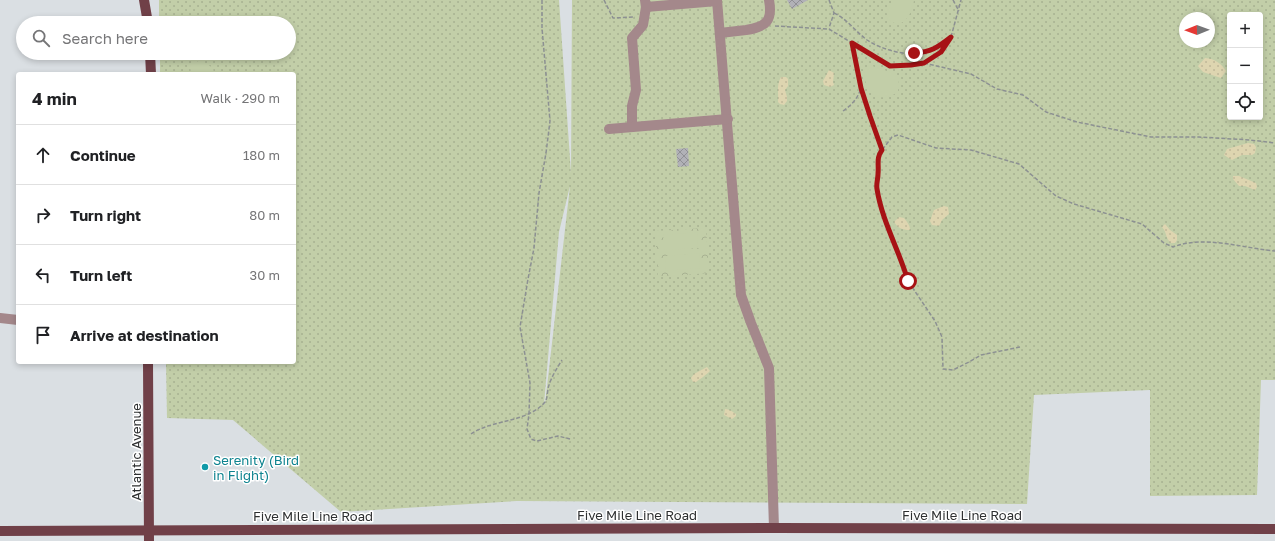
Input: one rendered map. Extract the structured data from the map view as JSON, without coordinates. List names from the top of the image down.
{
  "streets": {
    "main road": ["Atlantic Avenue", "Five Mile Line Road"]
  },
  "crossings": [
    ["Atlantic Avenue", "Five Mile Line Road"]
  ],
  "places": ["Serenity (Bird in Flight)"],
  "north": "left",
  "page": {
    "map_buttons": ["+", "−"],
    "search": "Search here",
    "heading": ["4 min", "Walk · 290 m"],
    "list": [
      ["Continue", "180 m"],
      ["Turn right", "80 m"],
      ["Turn left", "30 m"],
      "Arrive at destination"
    ]
  }
}
